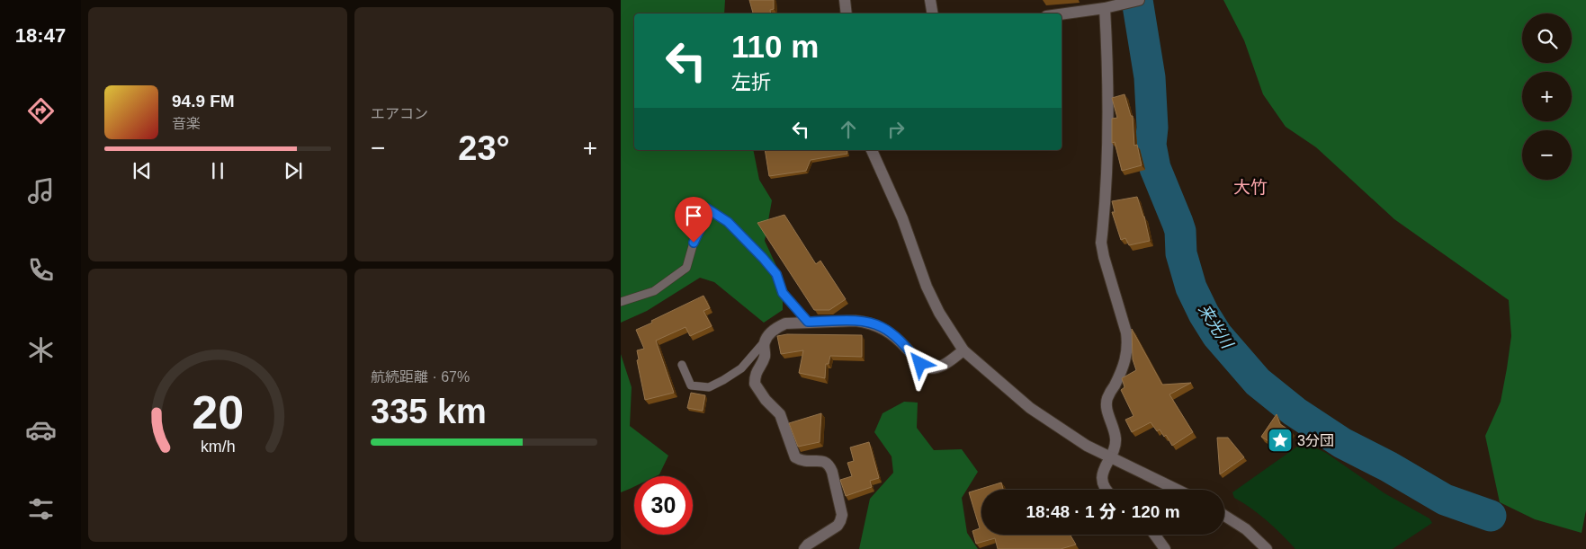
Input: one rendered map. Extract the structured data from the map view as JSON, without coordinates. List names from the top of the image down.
{
  "districts": ["大竹"],
  "water": ["来光川"],
  "places": {
    "place": ["3分団"]
  },
  "page": {
    "tabs": "18:47",
    "tile": [
      "エアコン",
      ["航続距離 · 67%", "335 km"]
    ],
    "map_buttons": ["+", "−"],
    "turn": ["110 m", "左折"],
    "song": ["94.9 FM", "音楽"],
    "heat": ["−", "23°", "+"],
    "limit": "30",
    "trip": "18:48 · 1 分 · 120 m",
    "gauge": ["20", "km/h"]
  }
}
